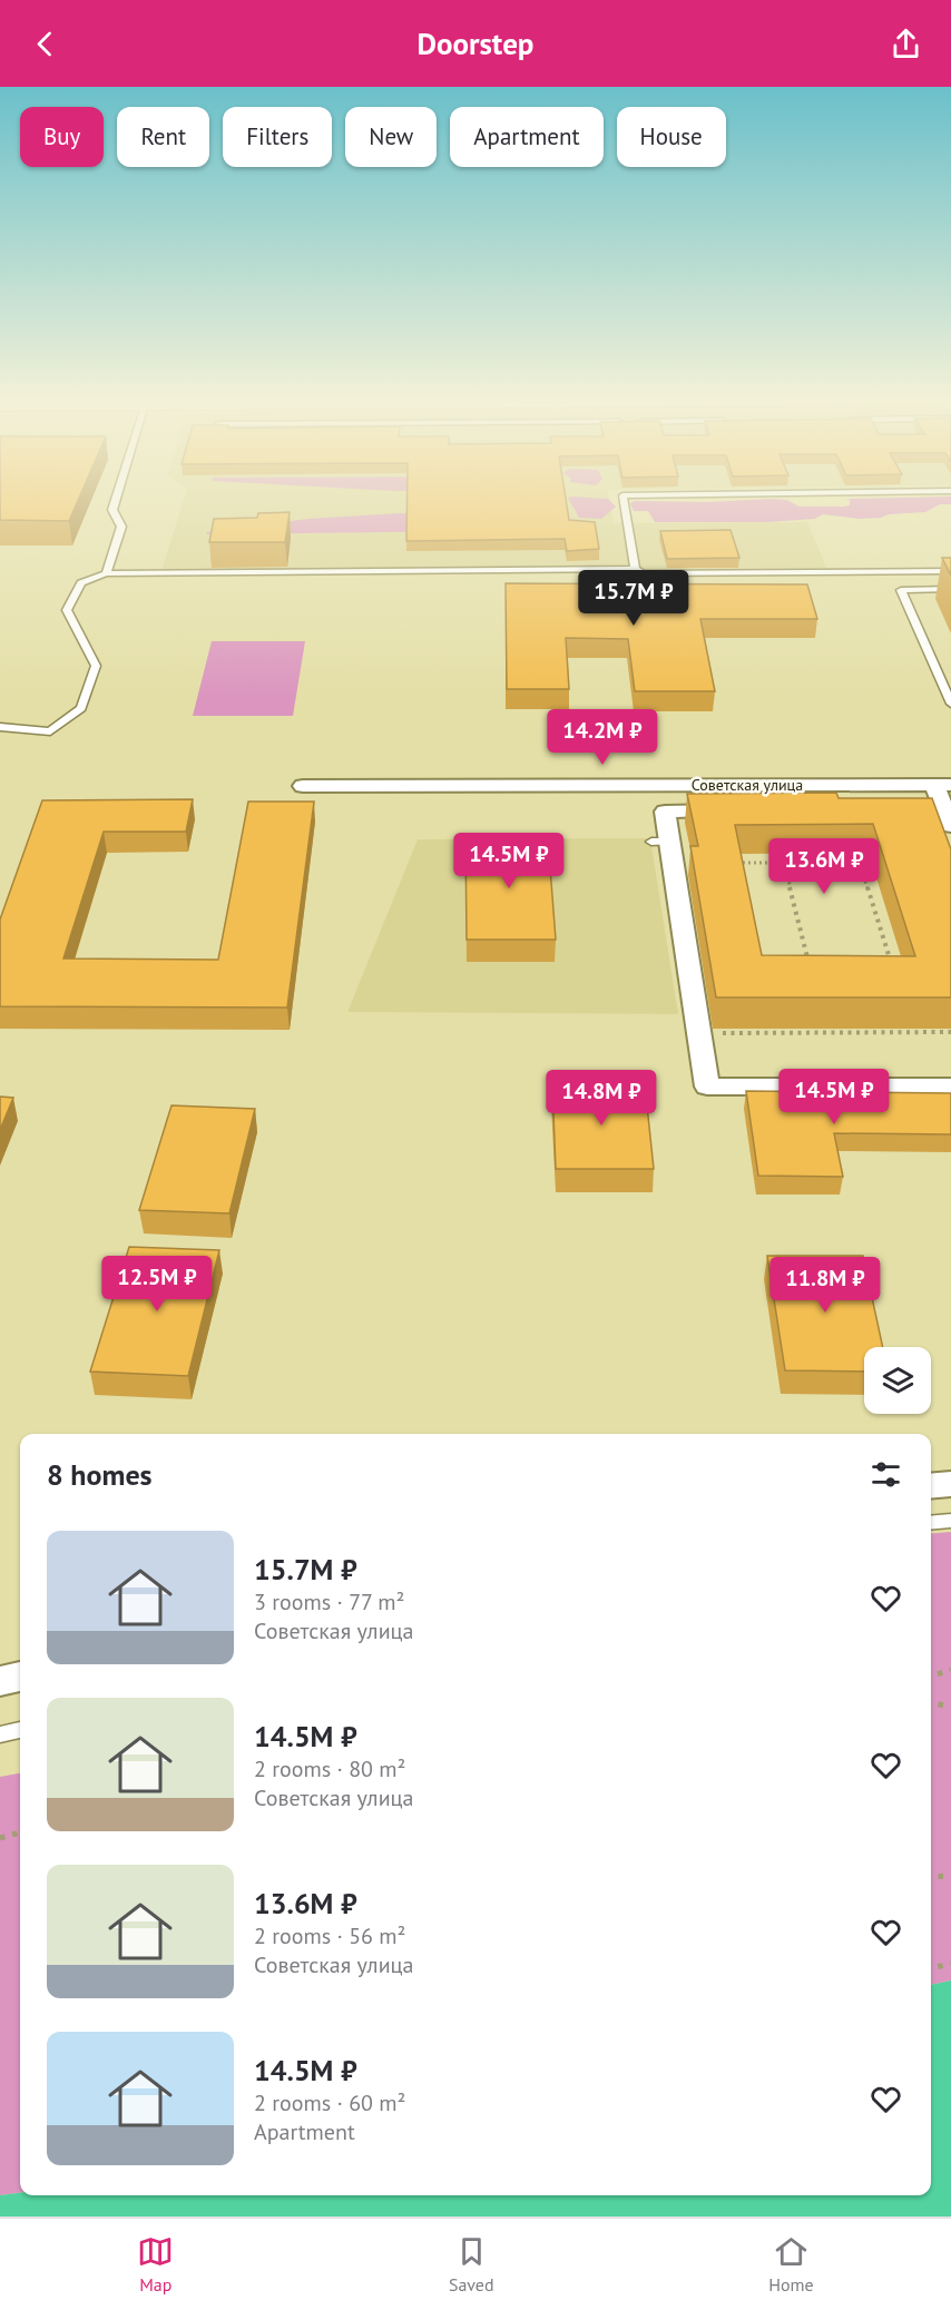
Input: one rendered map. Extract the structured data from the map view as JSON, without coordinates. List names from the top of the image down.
{
  "streets": {
    "street": ["Советская улица"]
  },
  "page": {
    "header": "Doorstep",
    "chip": [
      "Buy",
      "Rent",
      "Filters",
      "New",
      "Apartment",
      "House"
    ],
    "price": [
      "15.7M ₽",
      "14.2M ₽",
      "14.5M ₽",
      "13.6M ₽",
      "14.5M ₽",
      "14.8M ₽",
      "12.5M ₽",
      "11.8M ₽"
    ],
    "heading": "8 homes",
    "list": [
      {
        "name": "15.7M ₽",
        "note": "3 rooms · 77 m² · Советская улица"
      },
      {
        "name": "14.5M ₽",
        "note": "2 rooms · 80 m² · Советская улица"
      },
      {
        "name": "13.6M ₽",
        "note": "2 rooms · 56 m² · Советская улица"
      },
      {
        "name": "14.5M ₽",
        "note": "2 rooms · 60 m² · Apartment"
      }
    ],
    "tabs": ["Map", "Saved", "Home"]
  }
}
